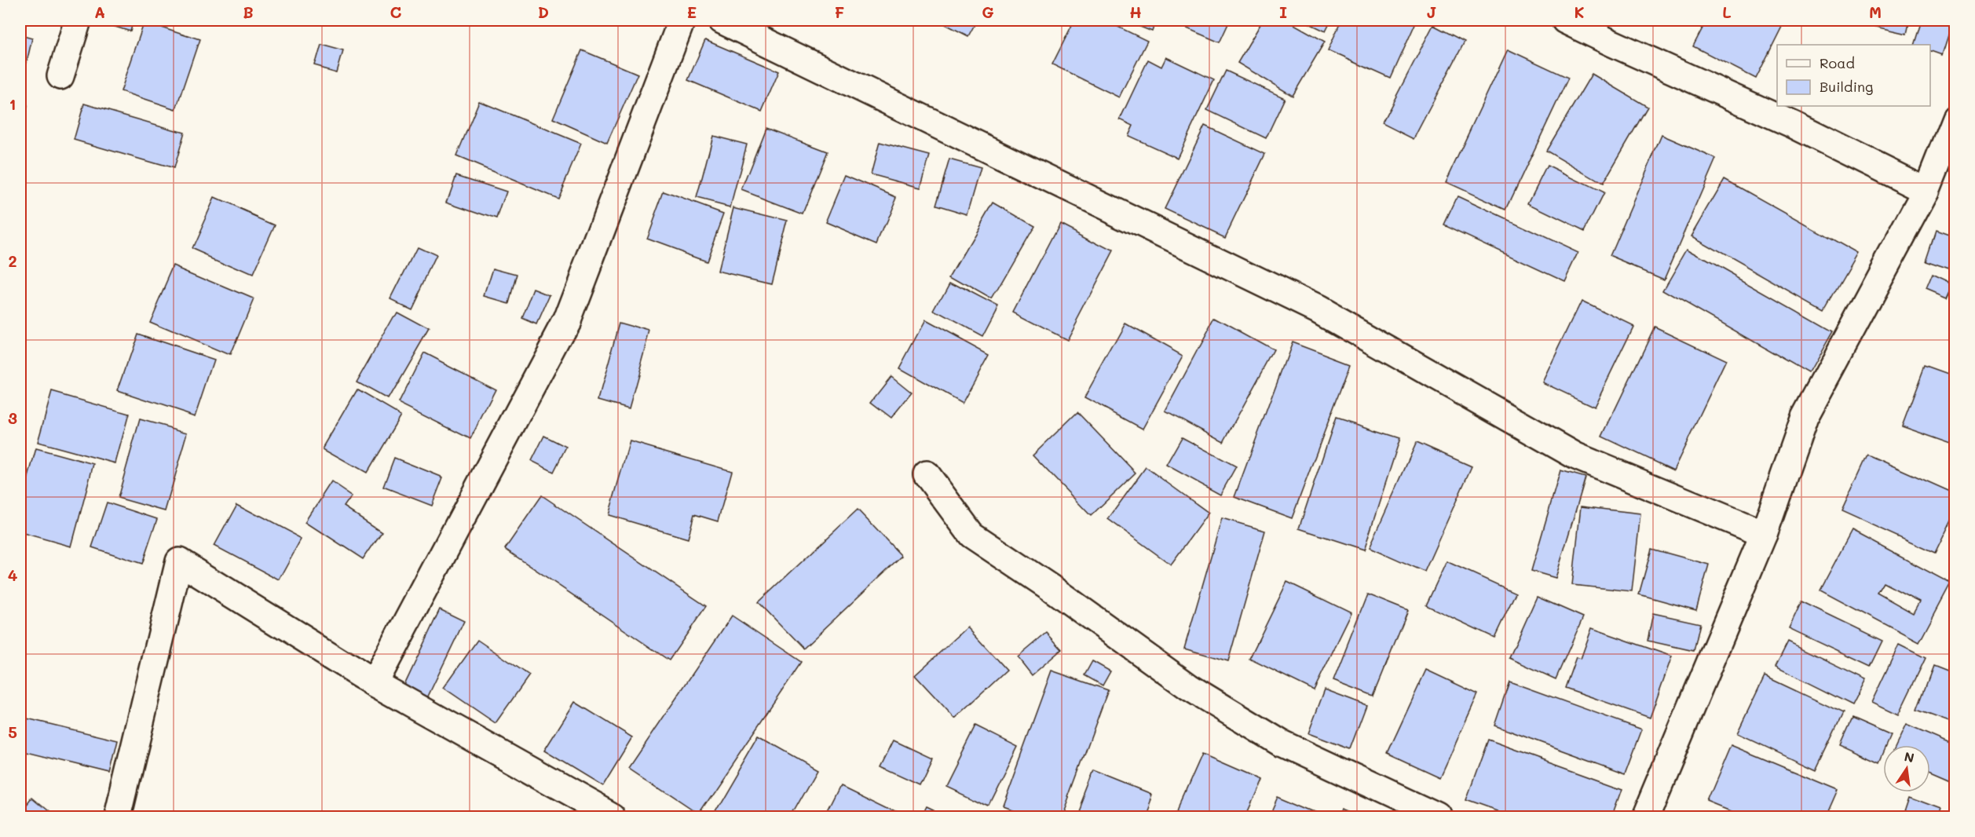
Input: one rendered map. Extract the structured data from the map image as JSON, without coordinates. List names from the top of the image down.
{
  "legend": ["Road", "Building"],
  "north": "top",
  "grid": {
    "columns": [
      "A",
      "B",
      "C",
      "D",
      "E",
      "F",
      "G",
      "H",
      "I",
      "J",
      "K",
      "L",
      "M"
    ],
    "rows": [
      "1",
      "2",
      "3",
      "4",
      "5"
    ]
  }
}
